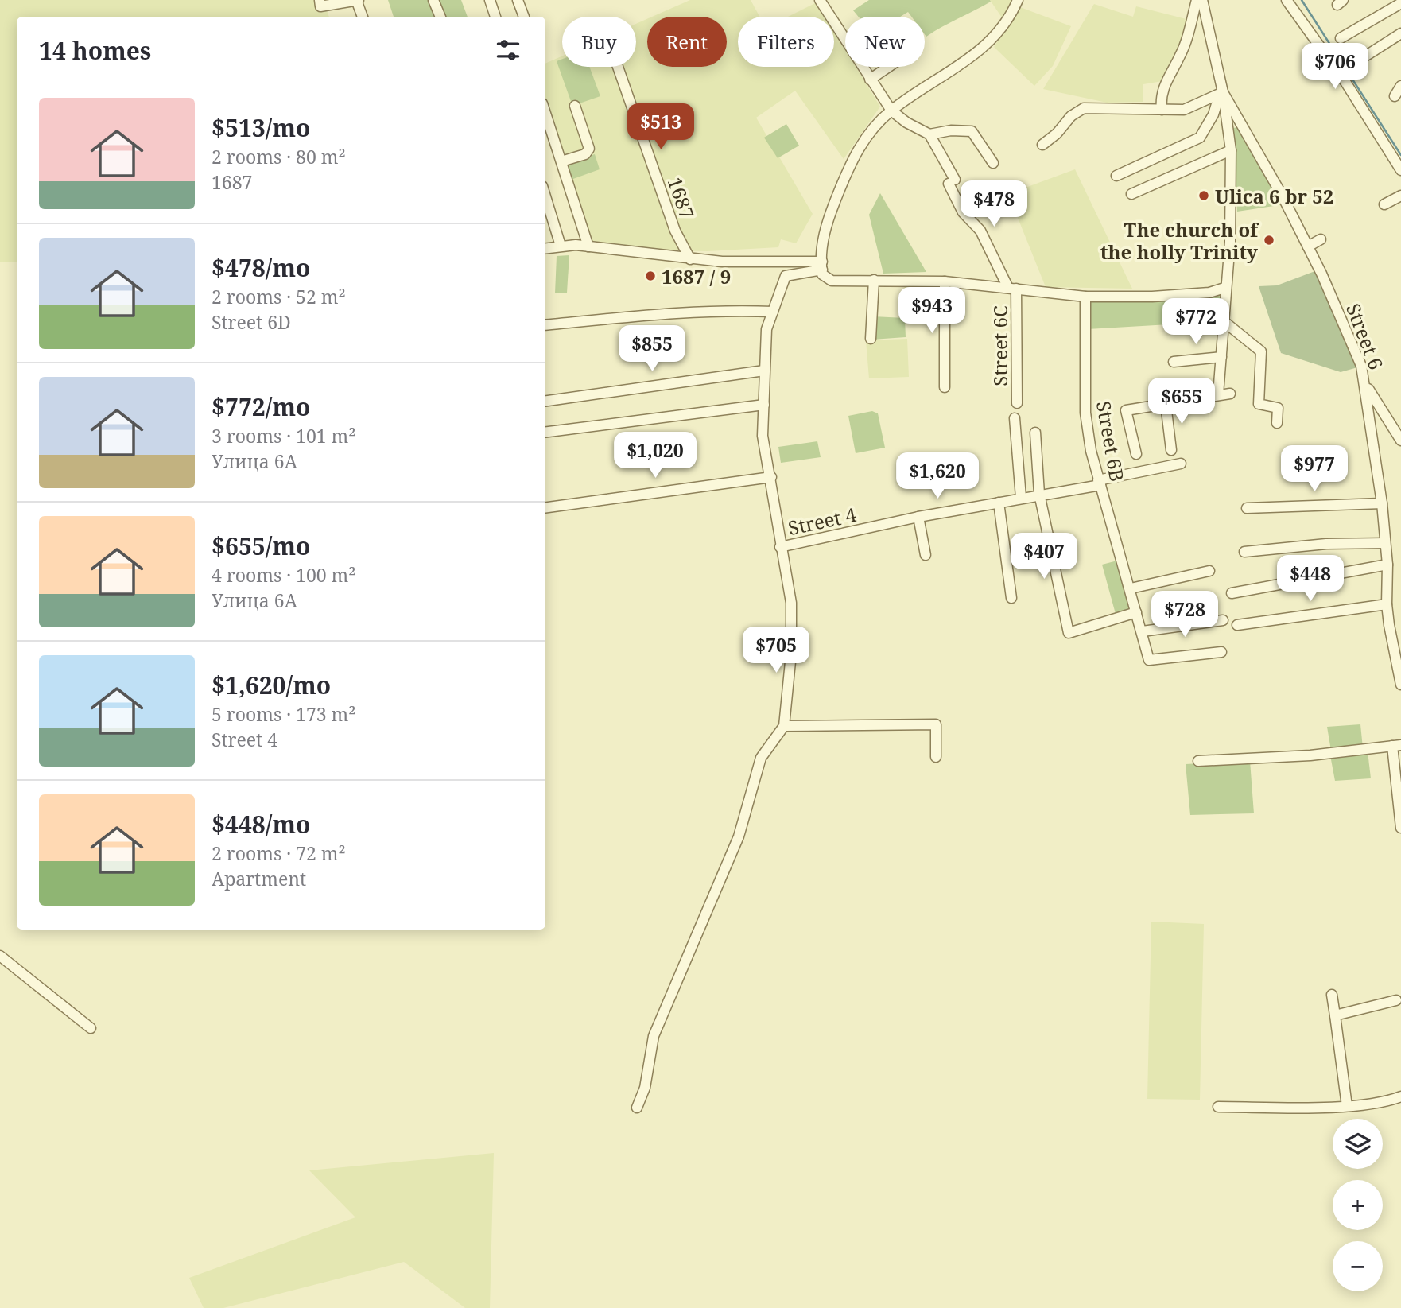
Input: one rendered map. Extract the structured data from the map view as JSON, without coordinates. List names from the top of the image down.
{
  "streets": {
    "street": [
      "1687",
      "Street 6",
      "Street 6C",
      "Street 6B",
      "Street 4"
    ]
  },
  "crossings": [
    ["Street 6B", "Street 4"]
  ],
  "places": ["Ulica 6 br 52", "Тhe church of the holly Trinity", "1687 / 9"],
  "page": {
    "chip": [
      "Buy",
      "Rent",
      "Filters",
      "New"
    ],
    "heading": "14 homes",
    "price": [
      "$706",
      "$513",
      "$478",
      "$943",
      "$772",
      "$855",
      "$655",
      "$1,020",
      "$977",
      "$1,620",
      "$407",
      "$448",
      "$728",
      "$705"
    ],
    "list": [
      {
        "name": "$513/mo",
        "note": "2 rooms · 80 m² · 1687"
      },
      {
        "name": "$478/mo",
        "note": "2 rooms · 52 m² · Street 6D"
      },
      {
        "name": "$772/mo",
        "note": "3 rooms · 101 m² · Улица 6A"
      },
      {
        "name": "$655/mo",
        "note": "4 rooms · 100 m² · Улица 6A"
      },
      {
        "name": "$1,620/mo",
        "note": "5 rooms · 173 m² · Street 4"
      },
      {
        "name": "$448/mo",
        "note": "2 rooms · 72 m² · Apartment"
      }
    ],
    "map_buttons": ["+", "−"]
  }
}
